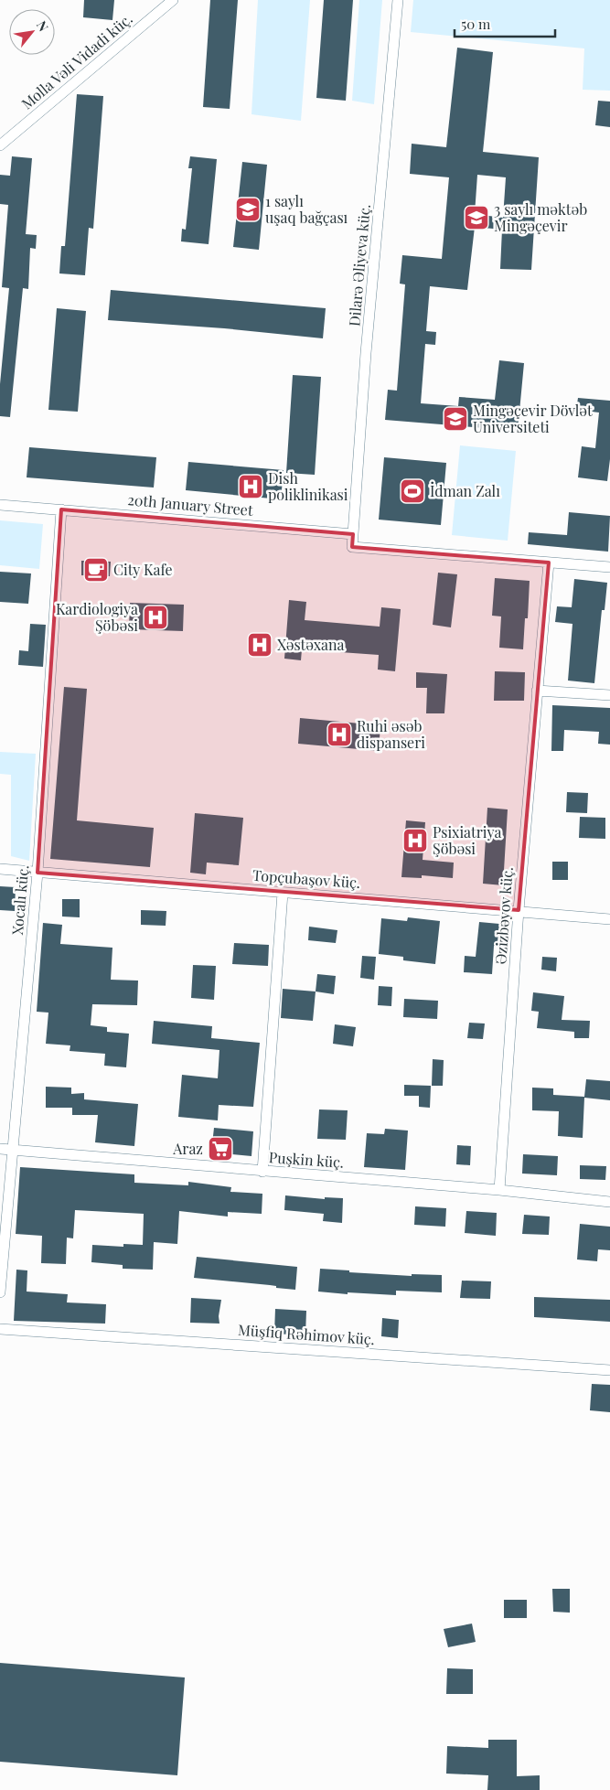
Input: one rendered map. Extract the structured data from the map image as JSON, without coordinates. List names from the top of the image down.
{
  "streets": {
    "street": [
      "Molla Vəli Vidadi küç.",
      "Dilarə Əliyeva küç.",
      "20th January Street",
      "Topçubaşov küç.",
      "Xocalı küç.",
      "Əzizbəyov küç.",
      "Puşkin küç.",
      "Müşfiq Rəhimov küç."
    ]
  },
  "crossings": [
    ["Dilarə Əliyeva küç.", "20th January Street"],
    ["20th January Street", "Xocalı küç."],
    ["Topçubaşov küç.", "Xocalı küç."],
    ["Topçubaşov küç.", "Əzizbəyov küç."],
    ["Xocalı küç.", "Puşkin küç."],
    ["Əzizbəyov küç.", "Puşkin küç."]
  ],
  "places": {
    "school or university": ["1 saylı uşaq bağçası", "3 saylı məktəb Mingəçevir", "Mingəçevir Dövlət Universiteti"],
    "hospital": [
      "Dish poliklinikasi",
      "Kardiologiya Şöbəsi",
      "Xəstəxana",
      "Ruhi əsəb dispanseri",
      "Psixiatriya Şöbəsi"
    ],
    "sports": ["İdman Zalı"],
    "cafe": ["City Kafe"],
    "supermarket": ["Araz"]
  },
  "scale_bar": "50 m",
  "north": "top right"
}
